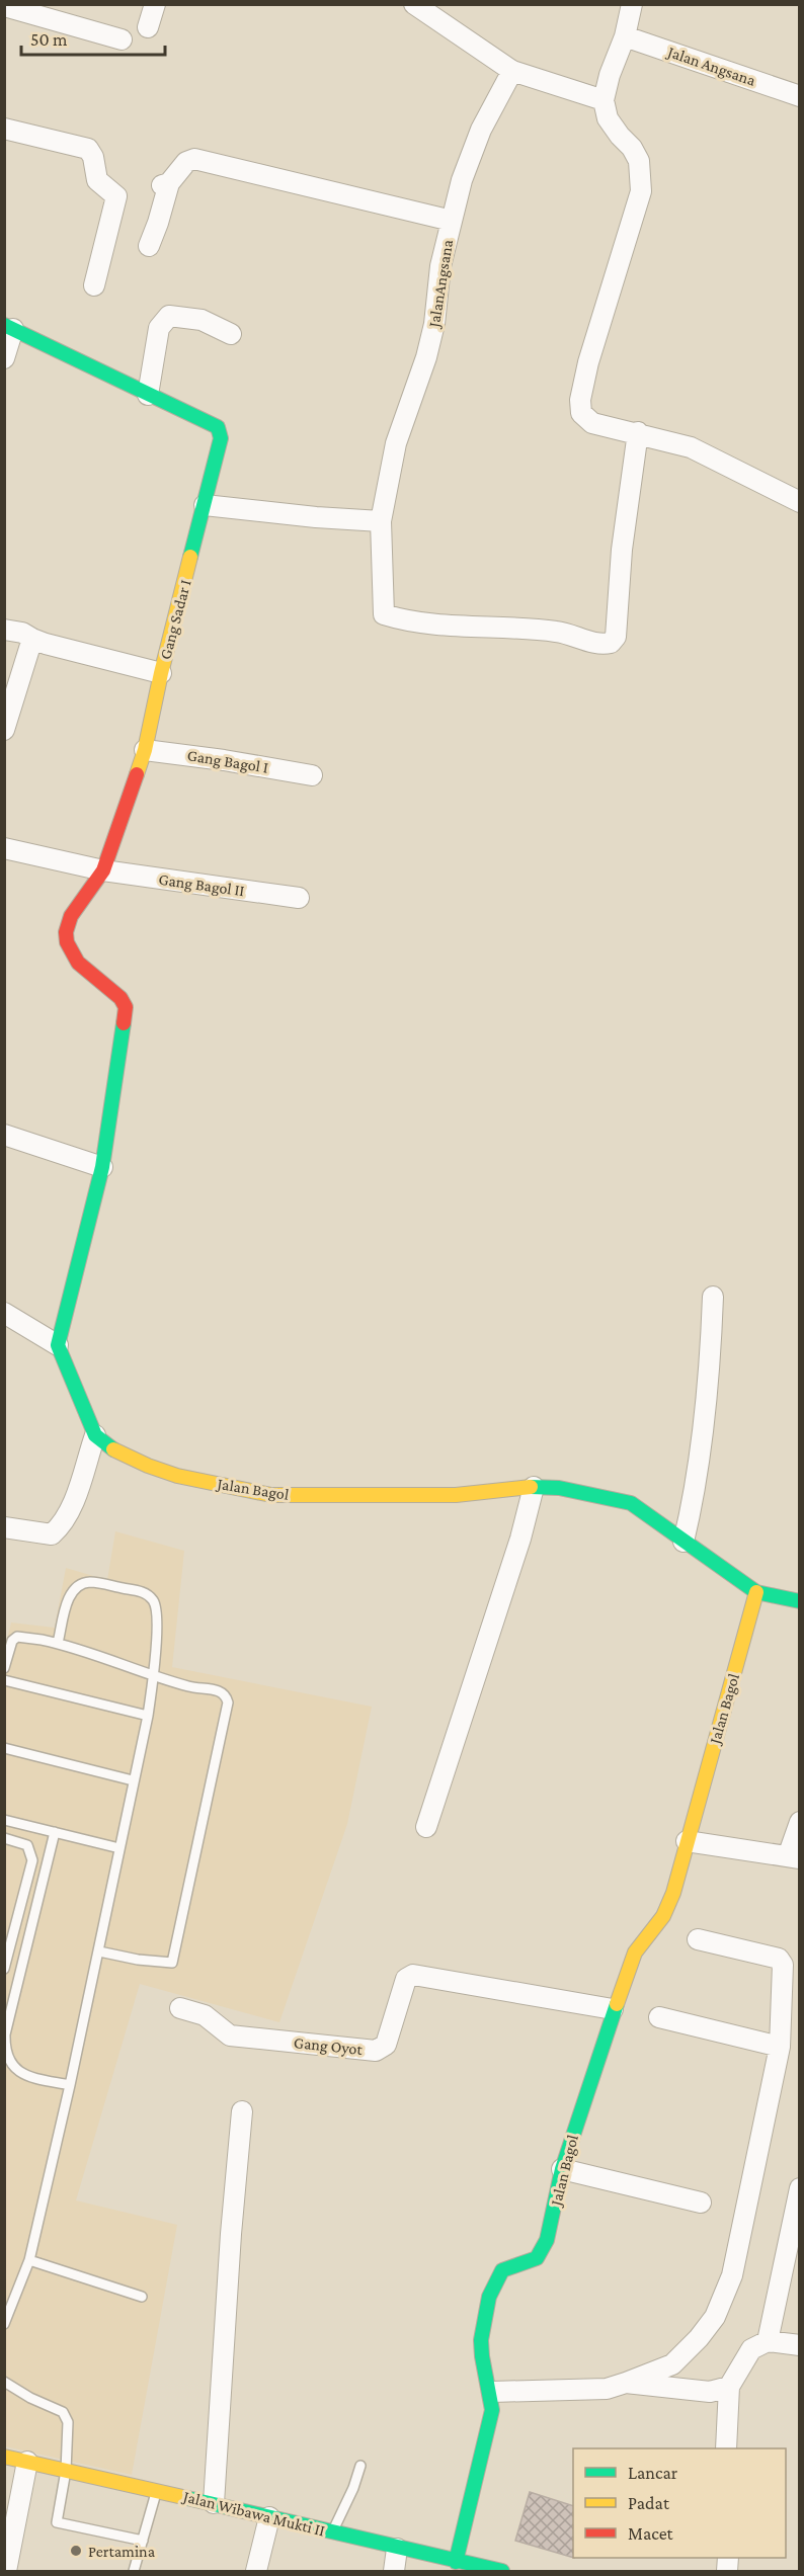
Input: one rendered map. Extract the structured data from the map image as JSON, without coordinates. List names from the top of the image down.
{
  "streets": {
    "street": [
      "Jalan Angsana",
      "JalanAngsana",
      "Gang Sadar I",
      "Gang Bagol I",
      "Gang Bagol II",
      "Jalan Bagol",
      "Gang Oyot",
      "Jalan Wibawa Mukti II"
    ]
  },
  "crossings": [
    ["Gang Sadar I", "Gang Bagol I"],
    ["Gang Sadar I", "Gang Bagol II"],
    ["Jalan Bagol", "Gang Oyot"],
    ["Jalan Bagol", "Jalan Wibawa Mukti II"]
  ],
  "places": ["Pertamina"],
  "legend": ["Lancar", "Padat", "Macet"],
  "scale_bar": "50 m"
}
